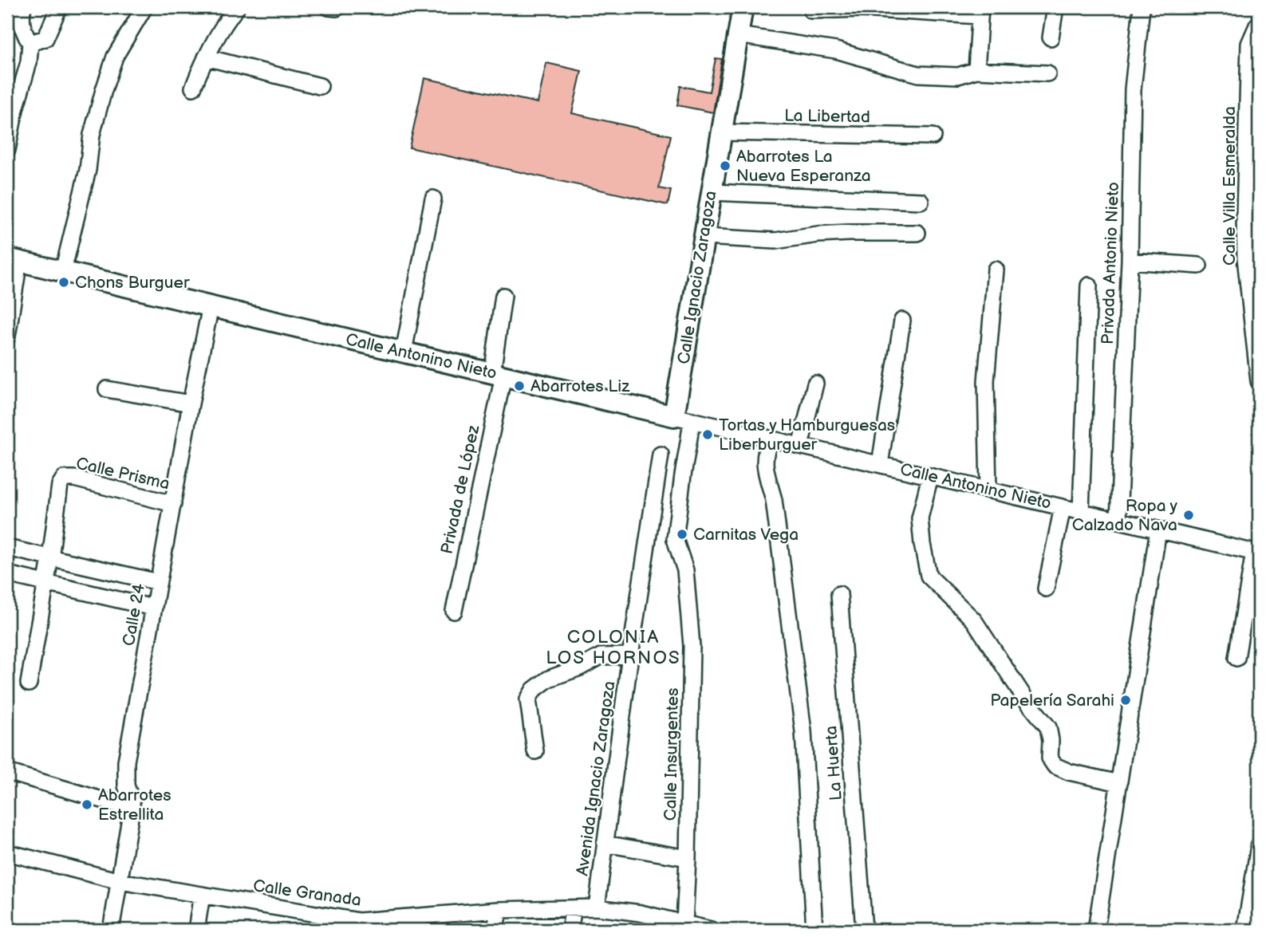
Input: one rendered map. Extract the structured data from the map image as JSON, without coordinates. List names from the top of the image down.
{
  "streets": {
    "main road": ["Calle Ignacio Zaragoza", "Calle Antonino Nieto"],
    "street": [
      "La Libertad",
      "Calle Villa Esmeralda",
      "Privada Antonio Nieto",
      "Calle Prisma",
      "Privada de López",
      "Calle 24",
      "Calle Insurgentes",
      "La Huerta",
      "Avenida Ignacio Zaragoza",
      "Calle Granada"
    ]
  },
  "crossings": [
    ["La Libertad", "Calle Ignacio Zaragoza"],
    ["Privada Antonio Nieto", "Calle Antonino Nieto"],
    ["Calle Ignacio Zaragoza", "Calle Antonino Nieto"],
    ["Calle Ignacio Zaragoza", "Calle Insurgentes"],
    ["Calle Antonino Nieto", "Privada de López"],
    ["Calle Antonino Nieto", "Calle 24"],
    ["Calle Antonino Nieto", "Calle Insurgentes"],
    ["Calle Prisma", "Calle 24"],
    ["Calle 24", "Calle Granada"],
    ["Calle Insurgentes", "Calle Granada"],
    ["Avenida Ignacio Zaragoza", "Calle Granada"]
  ],
  "districts": ["COLONIA LOS HORNOS"],
  "places": [
    "Abarrotes La Nueva Esperanza",
    "Chons Burguer",
    "Abarrotes Liz",
    "Tortas y Hamburguesas Liberburguer",
    "Ropa y Calzado Nava",
    "Carnitas Vega",
    "Papelería Sarahi",
    "Abarrotes Estrellita"
  ]
}
